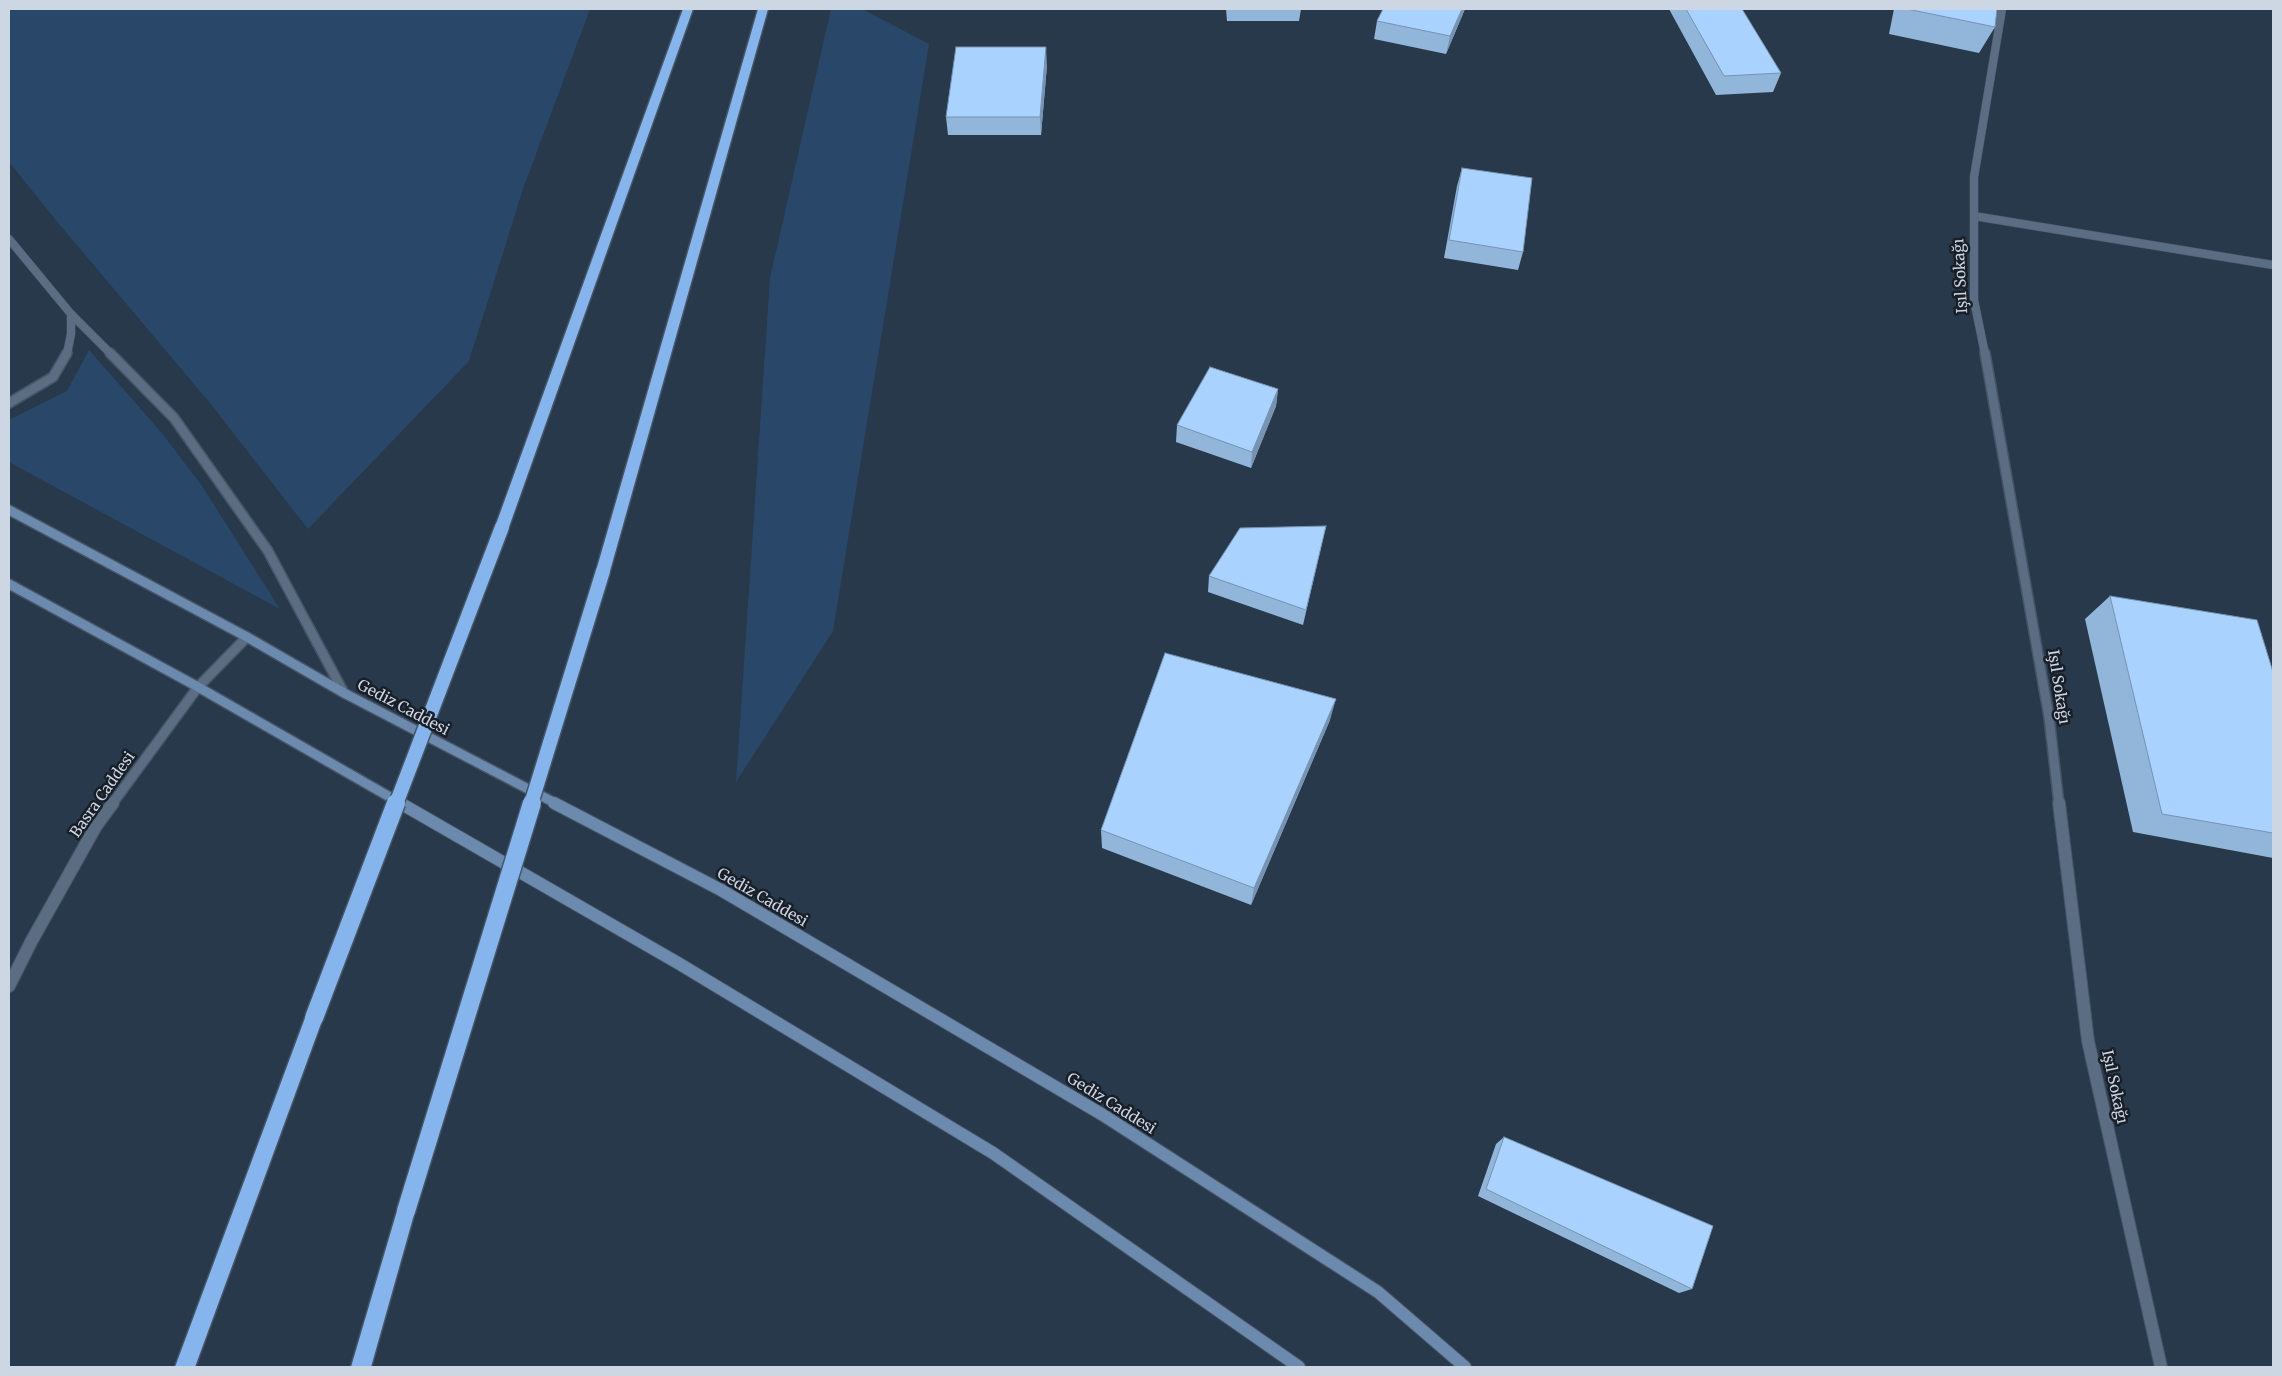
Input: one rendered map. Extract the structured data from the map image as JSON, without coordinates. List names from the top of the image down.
{
  "streets": {
    "main road": ["Gediz Caddesi"],
    "street": ["Işıl Sokağı", "Basra Caddesi"]
  },
  "crossings": [
    ["Gediz Caddesi", "Basra Caddesi"]
  ]
}
